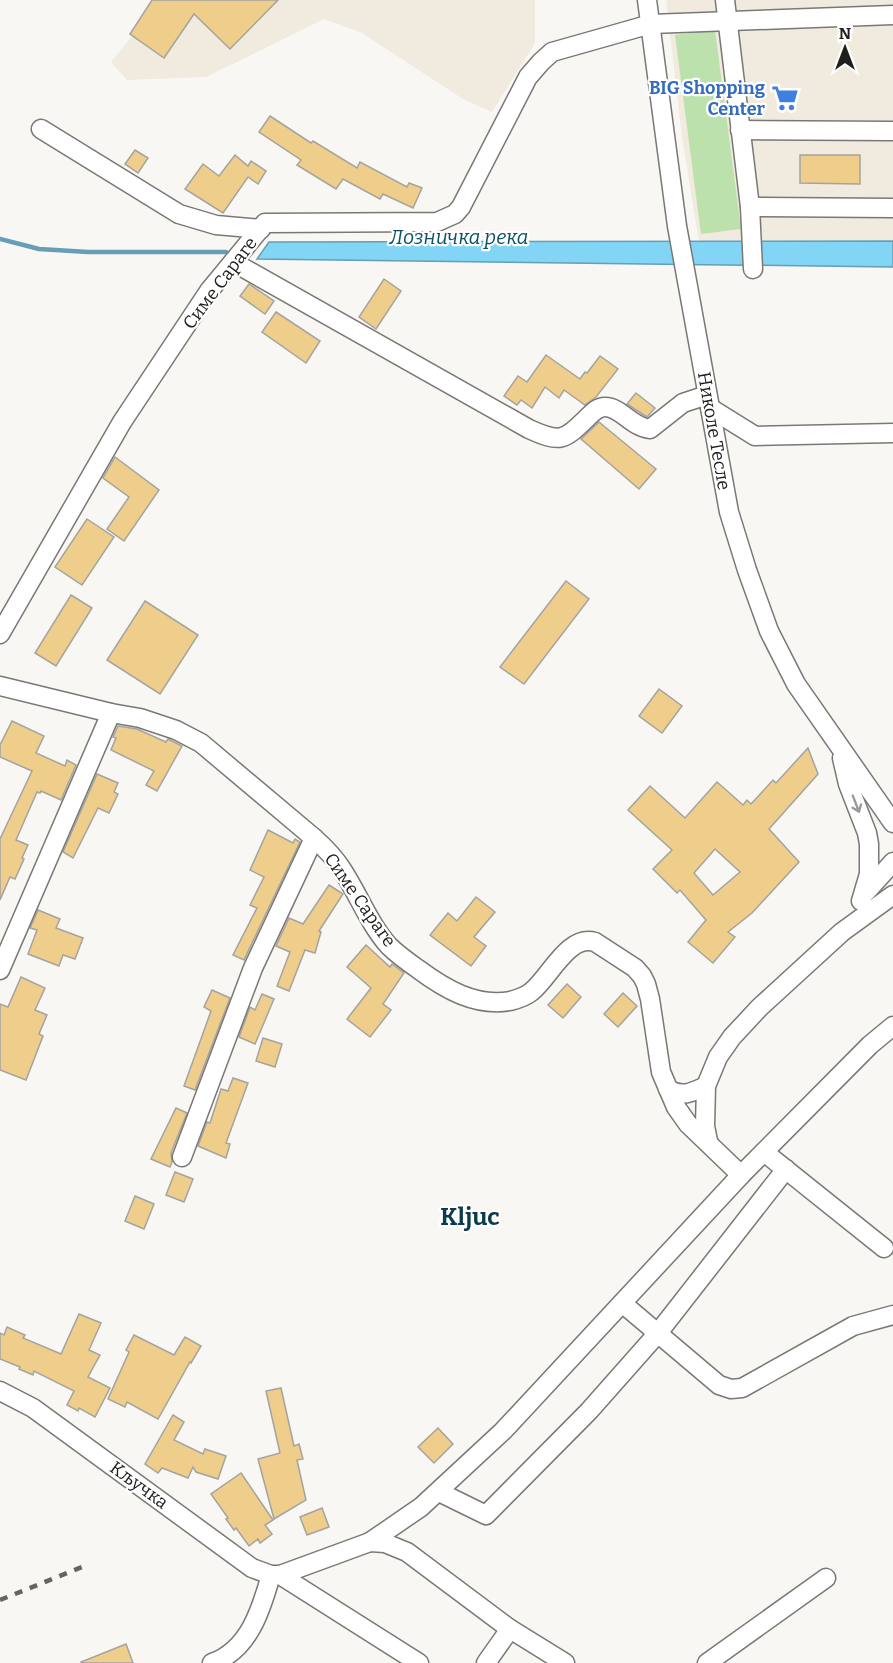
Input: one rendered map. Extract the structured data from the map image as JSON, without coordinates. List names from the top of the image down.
{
  "streets": {
    "street": ["Симе Сараге", "Николе Тесле", "Кључка"]
  },
  "crossings": [
    ["Симе Сараге", "Николе Тесле"]
  ],
  "districts": ["Kljuc"],
  "water": ["Лозничка река"],
  "places": {
    "supermarket": ["BIG Shopping Center"]
  },
  "north": "top"
}
